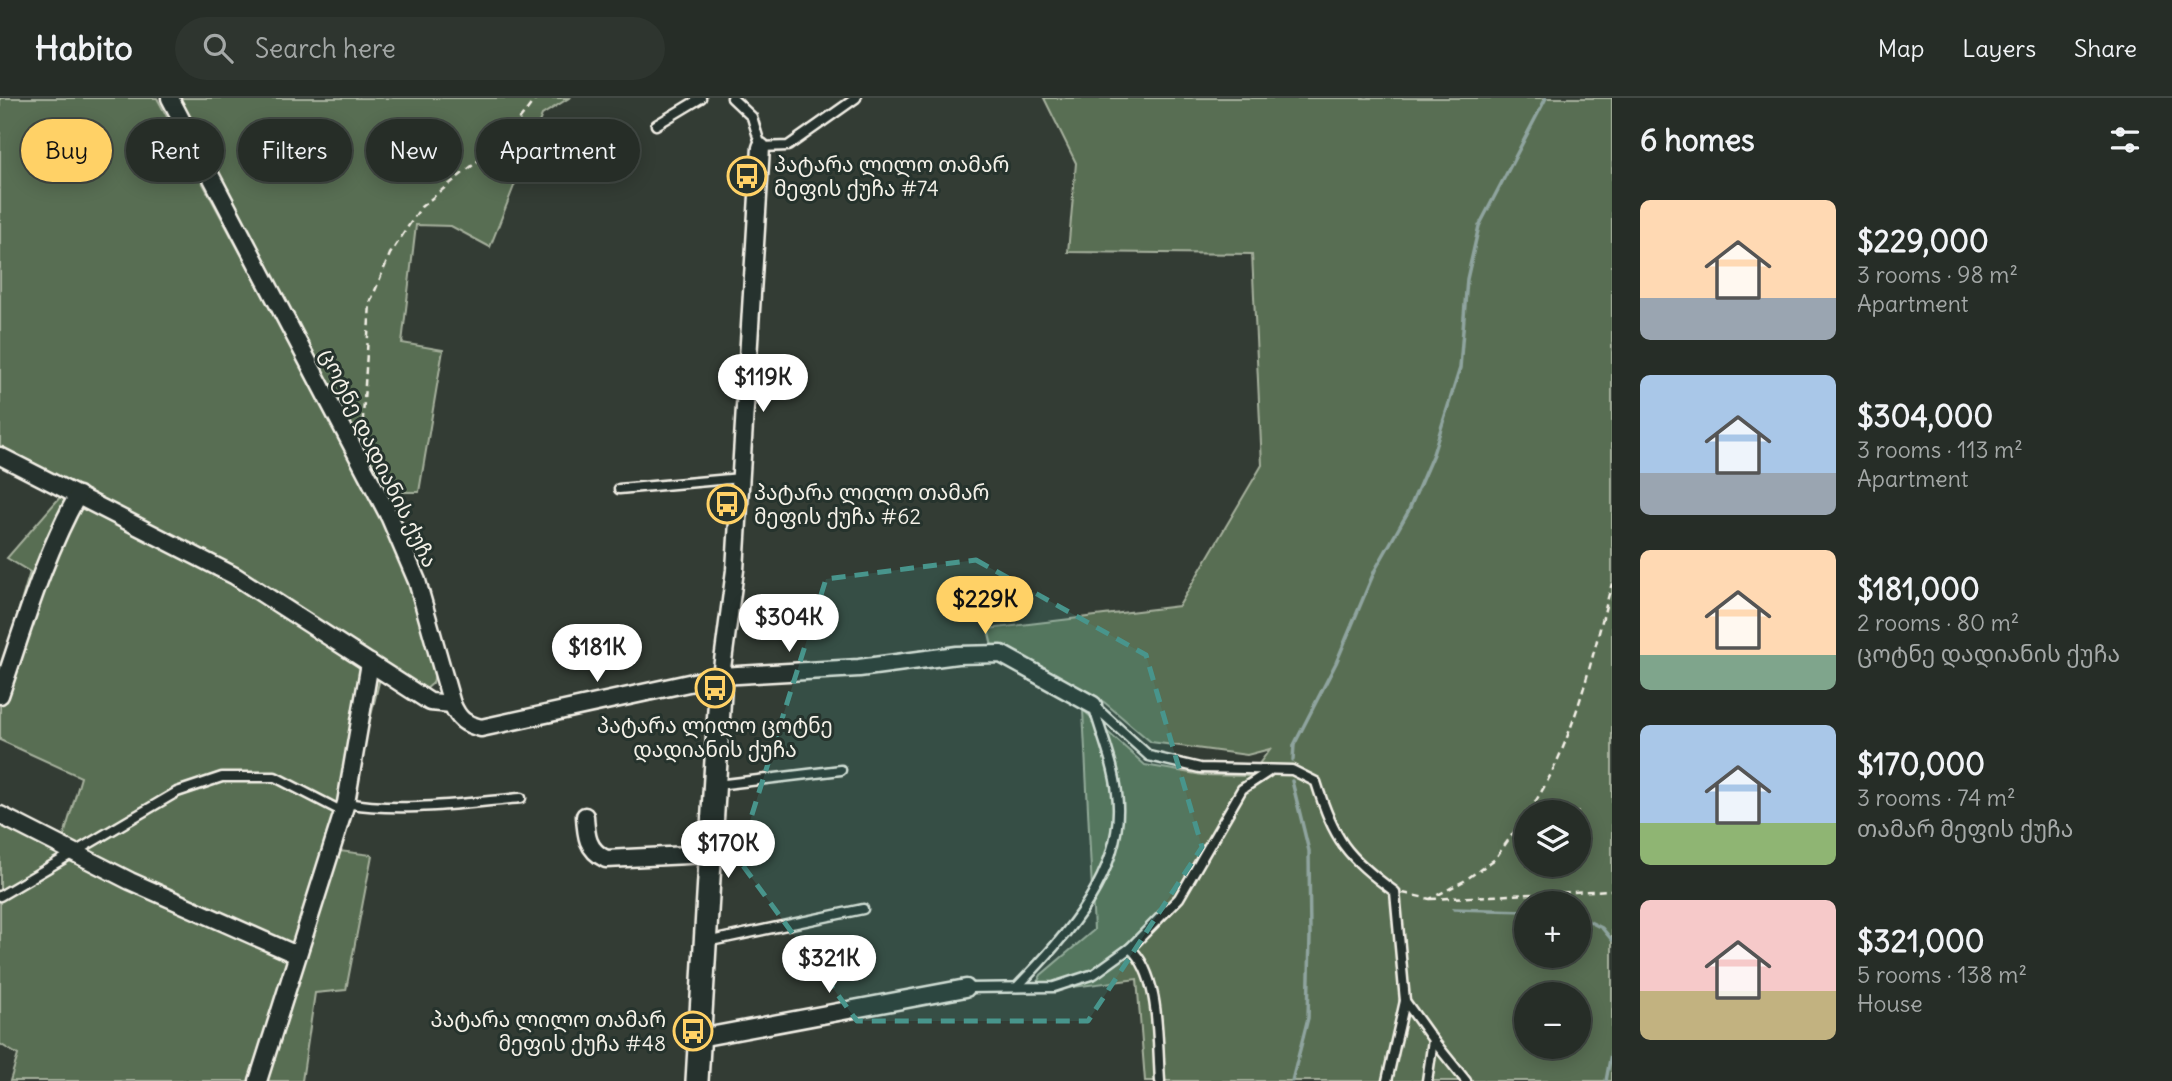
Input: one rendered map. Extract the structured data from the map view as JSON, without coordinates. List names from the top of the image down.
{
  "streets": {
    "street": ["ცოტნე დადიანის ქუჩა"]
  },
  "places": {
    "bus stop": [
      "პატარა ლილო თამარ მეფის ქუჩა #74",
      "პატარა ლილო თამარ მეფის ქუჩა #62",
      "პატარა ლილო ცოტნე დადიანის ქუჩა",
      "პატარა ლილო თამარ მეფის ქუჩა #48"
    ]
  },
  "page": {
    "header": "Habito",
    "search": "Search here",
    "nav": ["Map", "Layers", "Share"],
    "heading": "6 homes",
    "chip": [
      "Buy",
      "Rent",
      "Filters",
      "New",
      "Apartment"
    ],
    "list": [
      {
        "name": "$229,000",
        "note": "3 rooms · 98 m² · Apartment"
      },
      {
        "name": "$304,000",
        "note": "3 rooms · 113 m² · Apartment"
      },
      {
        "name": "$181,000",
        "note": "2 rooms · 80 m² · ცოტნე დადიანის ქუჩა"
      },
      {
        "name": "$170,000",
        "note": "3 rooms · 74 m² · თამარ მეფის ქუჩა"
      },
      {
        "name": "$321,000",
        "note": "5 rooms · 138 m² · House"
      }
    ],
    "price": [
      "$119K",
      "$229K",
      "$304K",
      "$181K",
      "$170K",
      "$321K"
    ],
    "map_buttons": ["+", "−"]
  }
}
